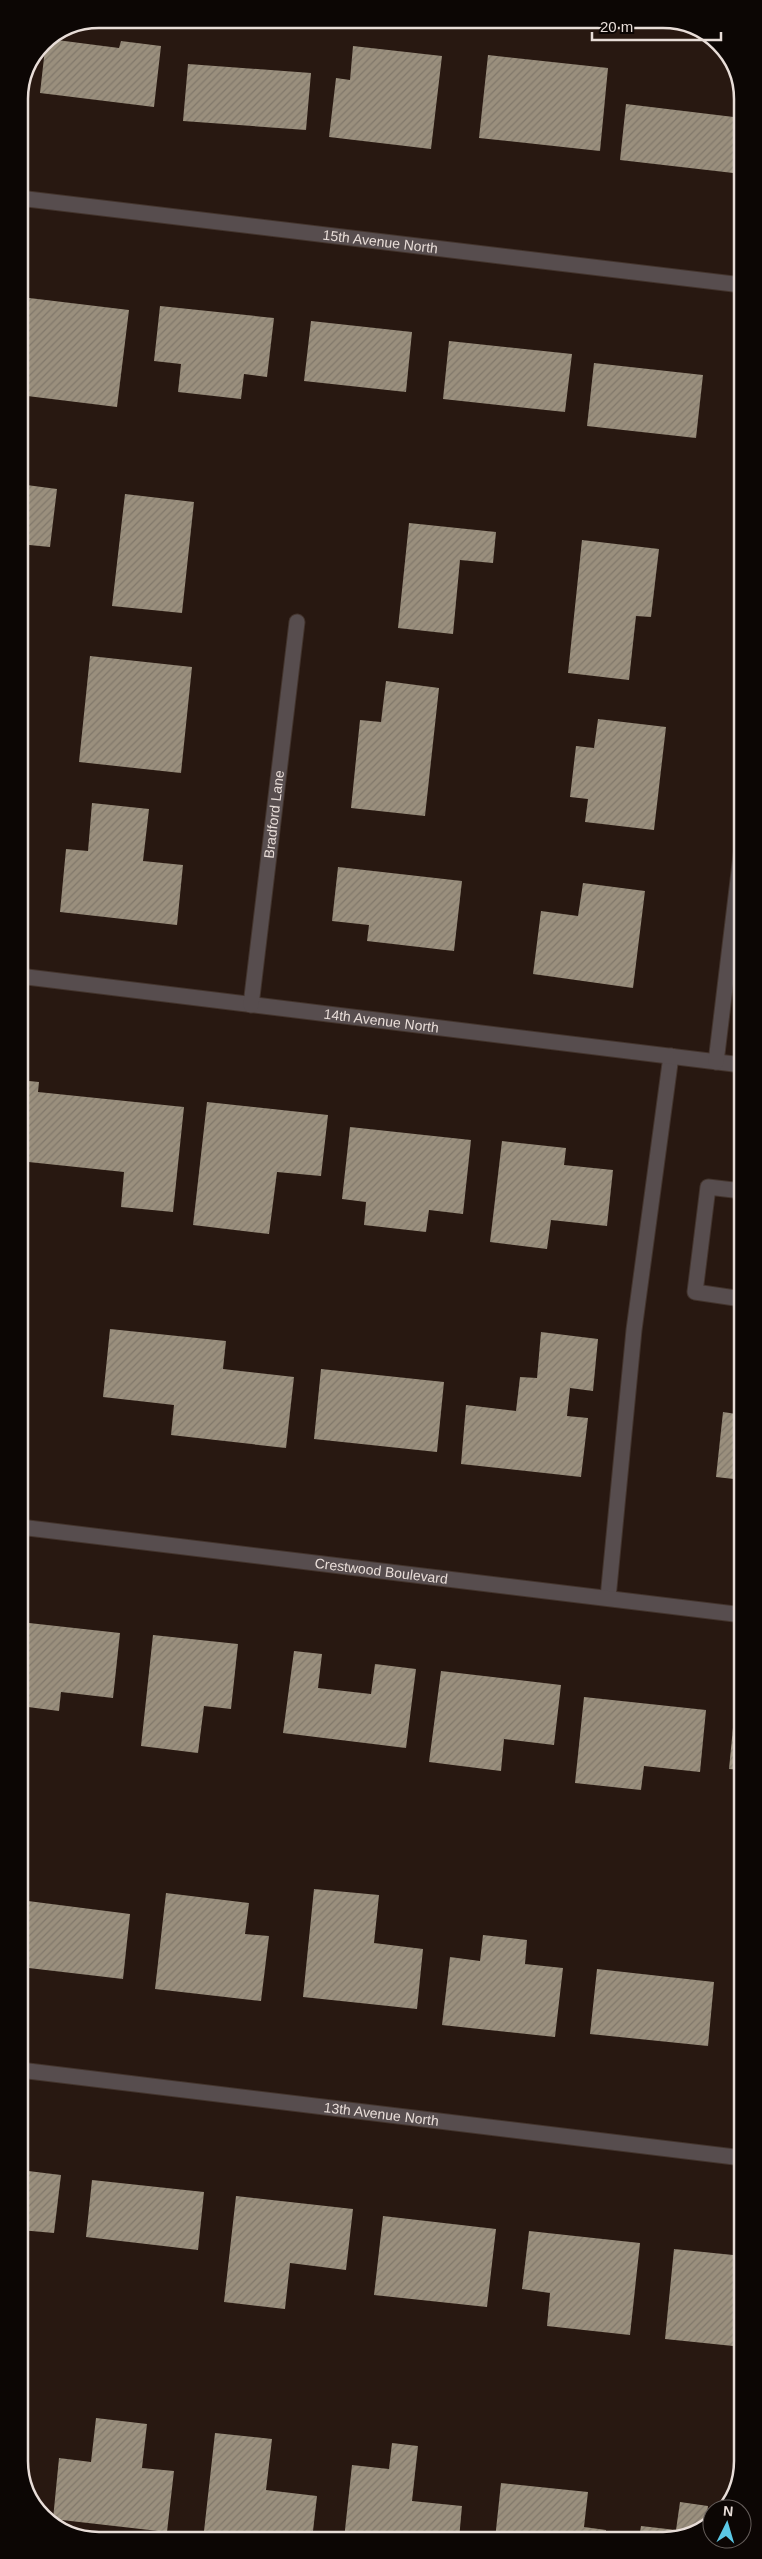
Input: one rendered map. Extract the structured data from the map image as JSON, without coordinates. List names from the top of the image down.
{
  "streets": {
    "street": [
      "15th Avenue North",
      "Bradford Lane",
      "14th Avenue North",
      "Crestwood Boulevard",
      "13th Avenue North"
    ]
  },
  "crossings": [
    ["Bradford Lane", "14th Avenue North"]
  ],
  "scale_bar": "20 m",
  "north": "top"
}
